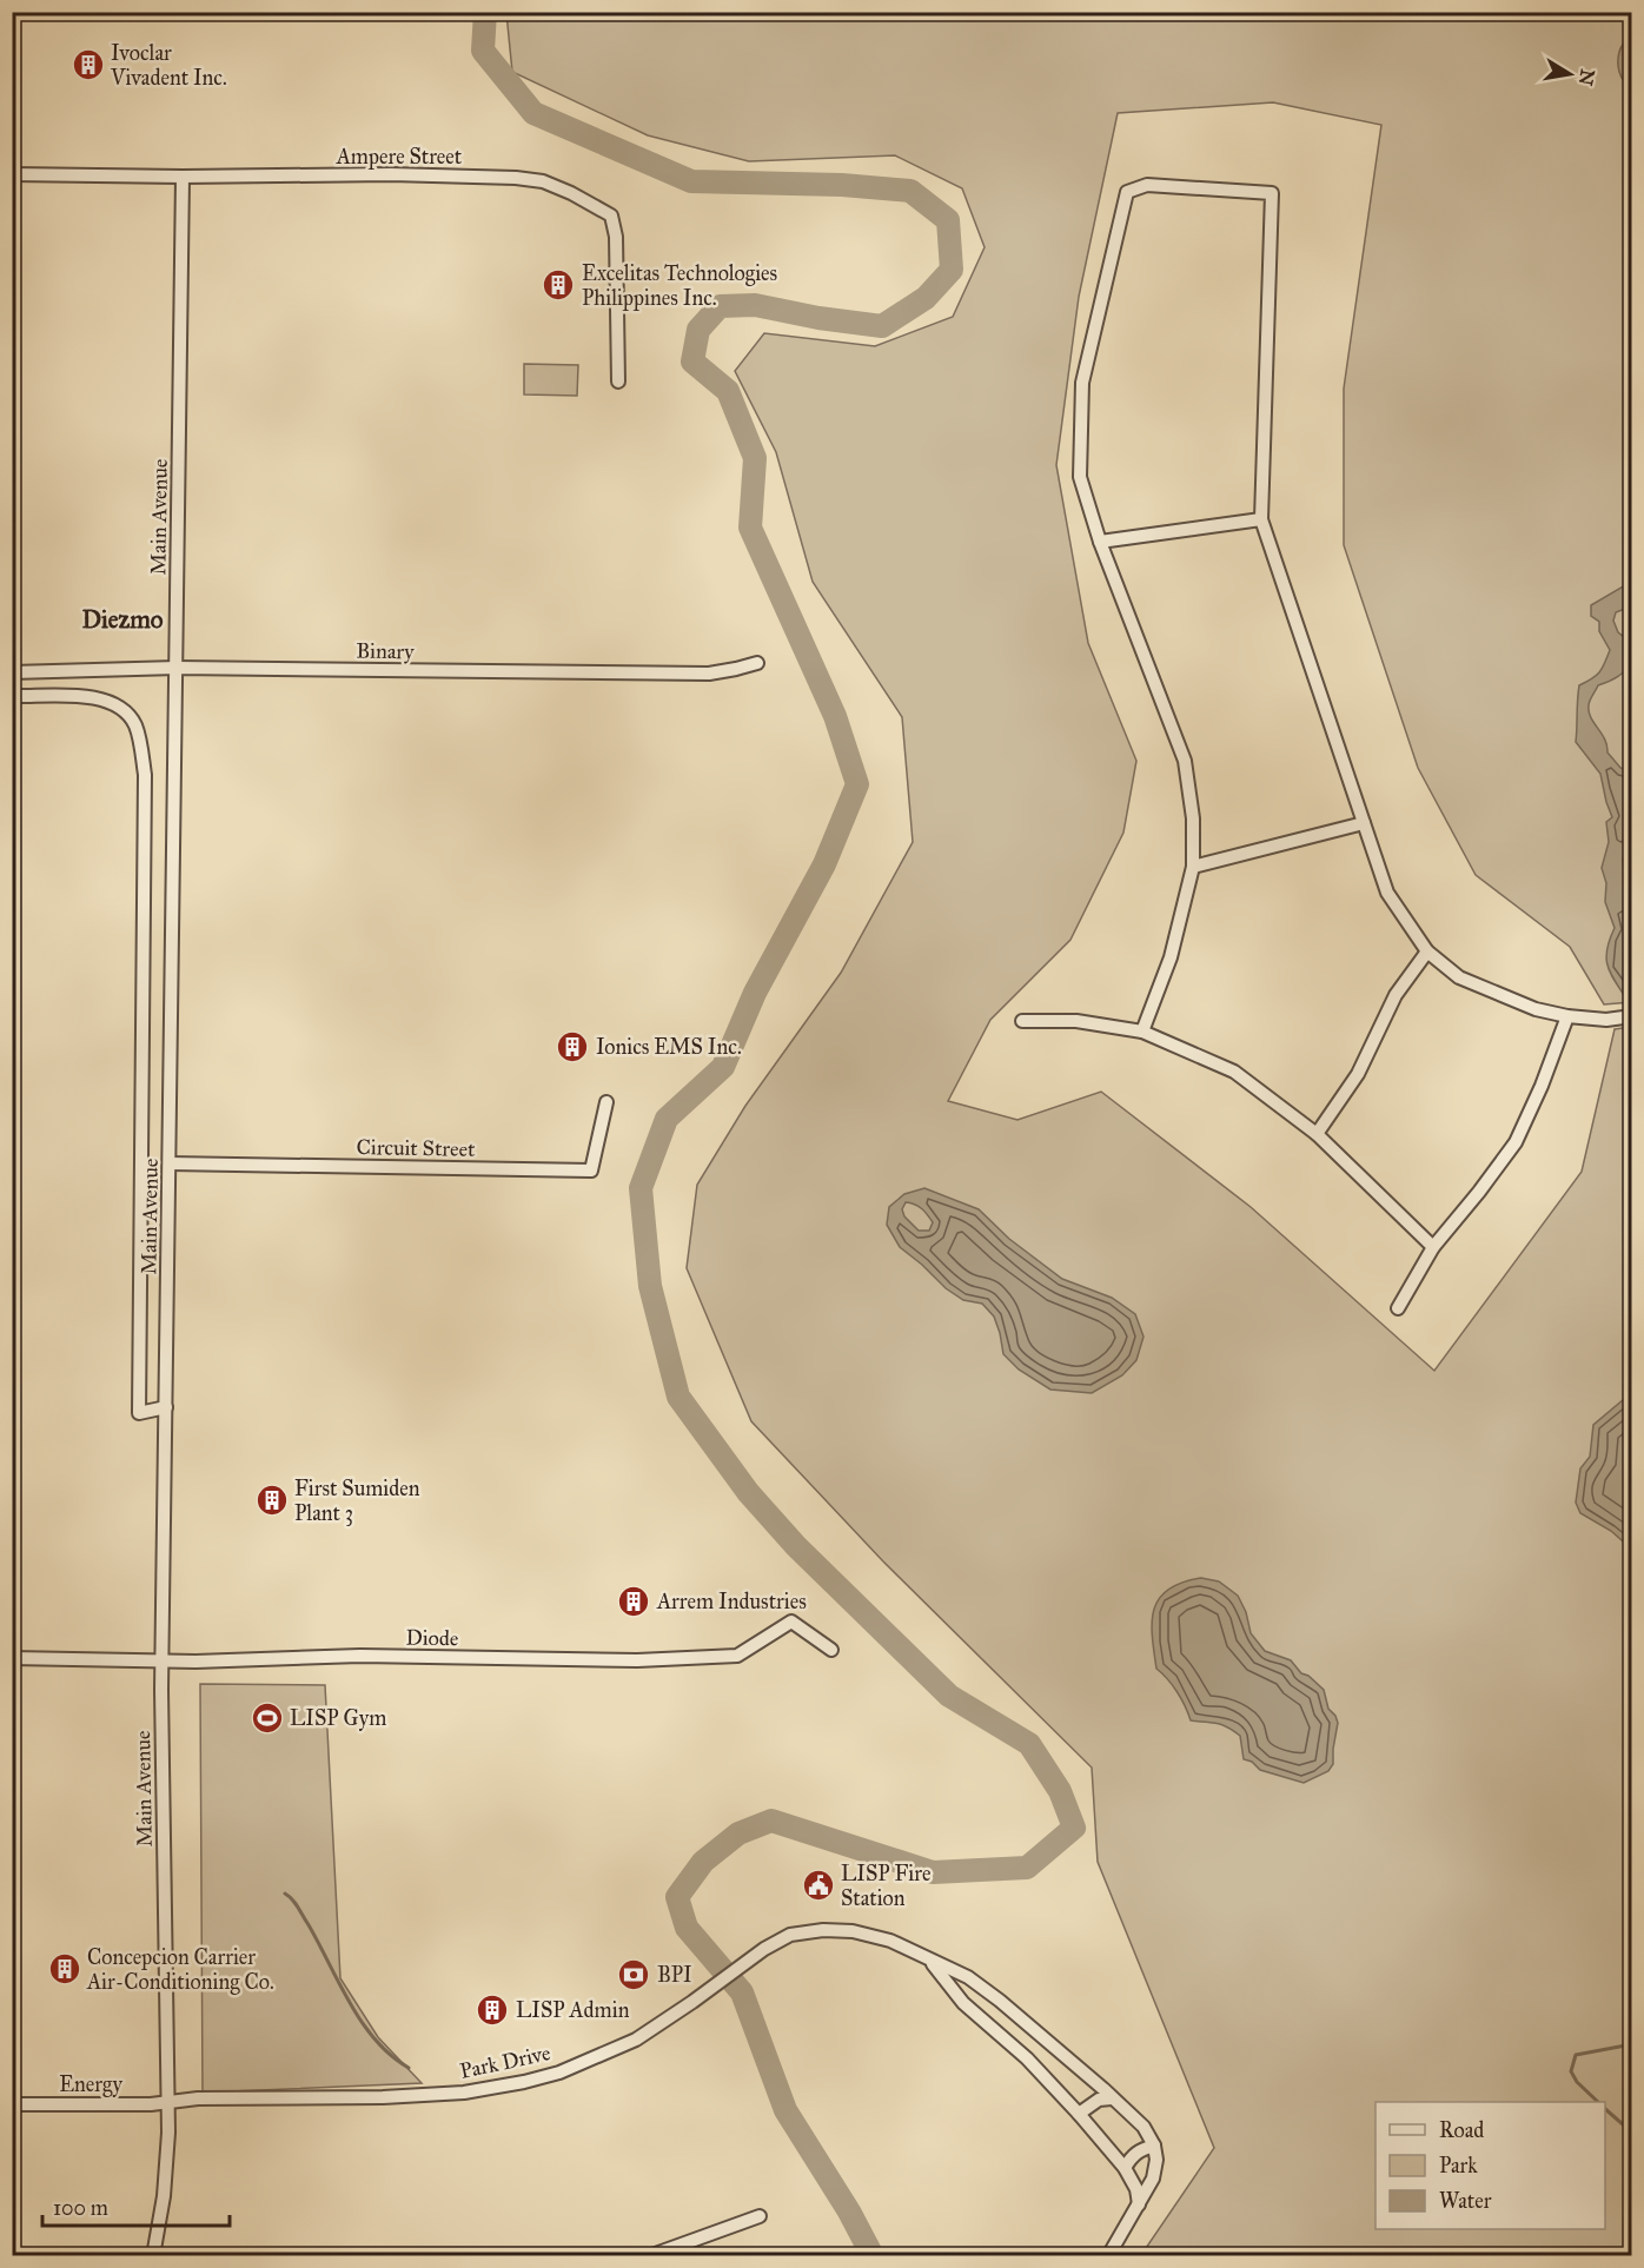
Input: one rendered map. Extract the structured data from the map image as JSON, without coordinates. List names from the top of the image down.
{
  "streets": {
    "street": [
      "Ampere Street",
      "Main Avenue",
      "Binary",
      "Circuit Street",
      "Diode",
      "Park Drive",
      "Energy"
    ]
  },
  "crossings": [
    ["Ampere Street", "Main Avenue"],
    ["Main Avenue", "Binary"],
    ["Main Avenue", "Circuit Street"],
    ["Main Avenue", "Diode"],
    ["Main Avenue", "Park Drive"],
    ["Main Avenue", "Energy"],
    ["Park Drive", "Energy"]
  ],
  "districts": ["Diezmo"],
  "places": {
    "building": [
      "Ivoclar Vivadent Inc.",
      "Excelitas Technologies Philippines Inc.",
      "Ionics EMS Inc.",
      "First Sumiden Plant 3",
      "Arrem Industries",
      "Concepcion Carrier Air-Conditioning Co.",
      "LISP Admin"
    ],
    "sports": ["LISP Gym"],
    "public building": ["LISP Fire Station"],
    "bank": ["BPI"]
  },
  "legend": ["Road", "Park", "Water"],
  "scale_bar": "100 m",
  "north": "right"
}
